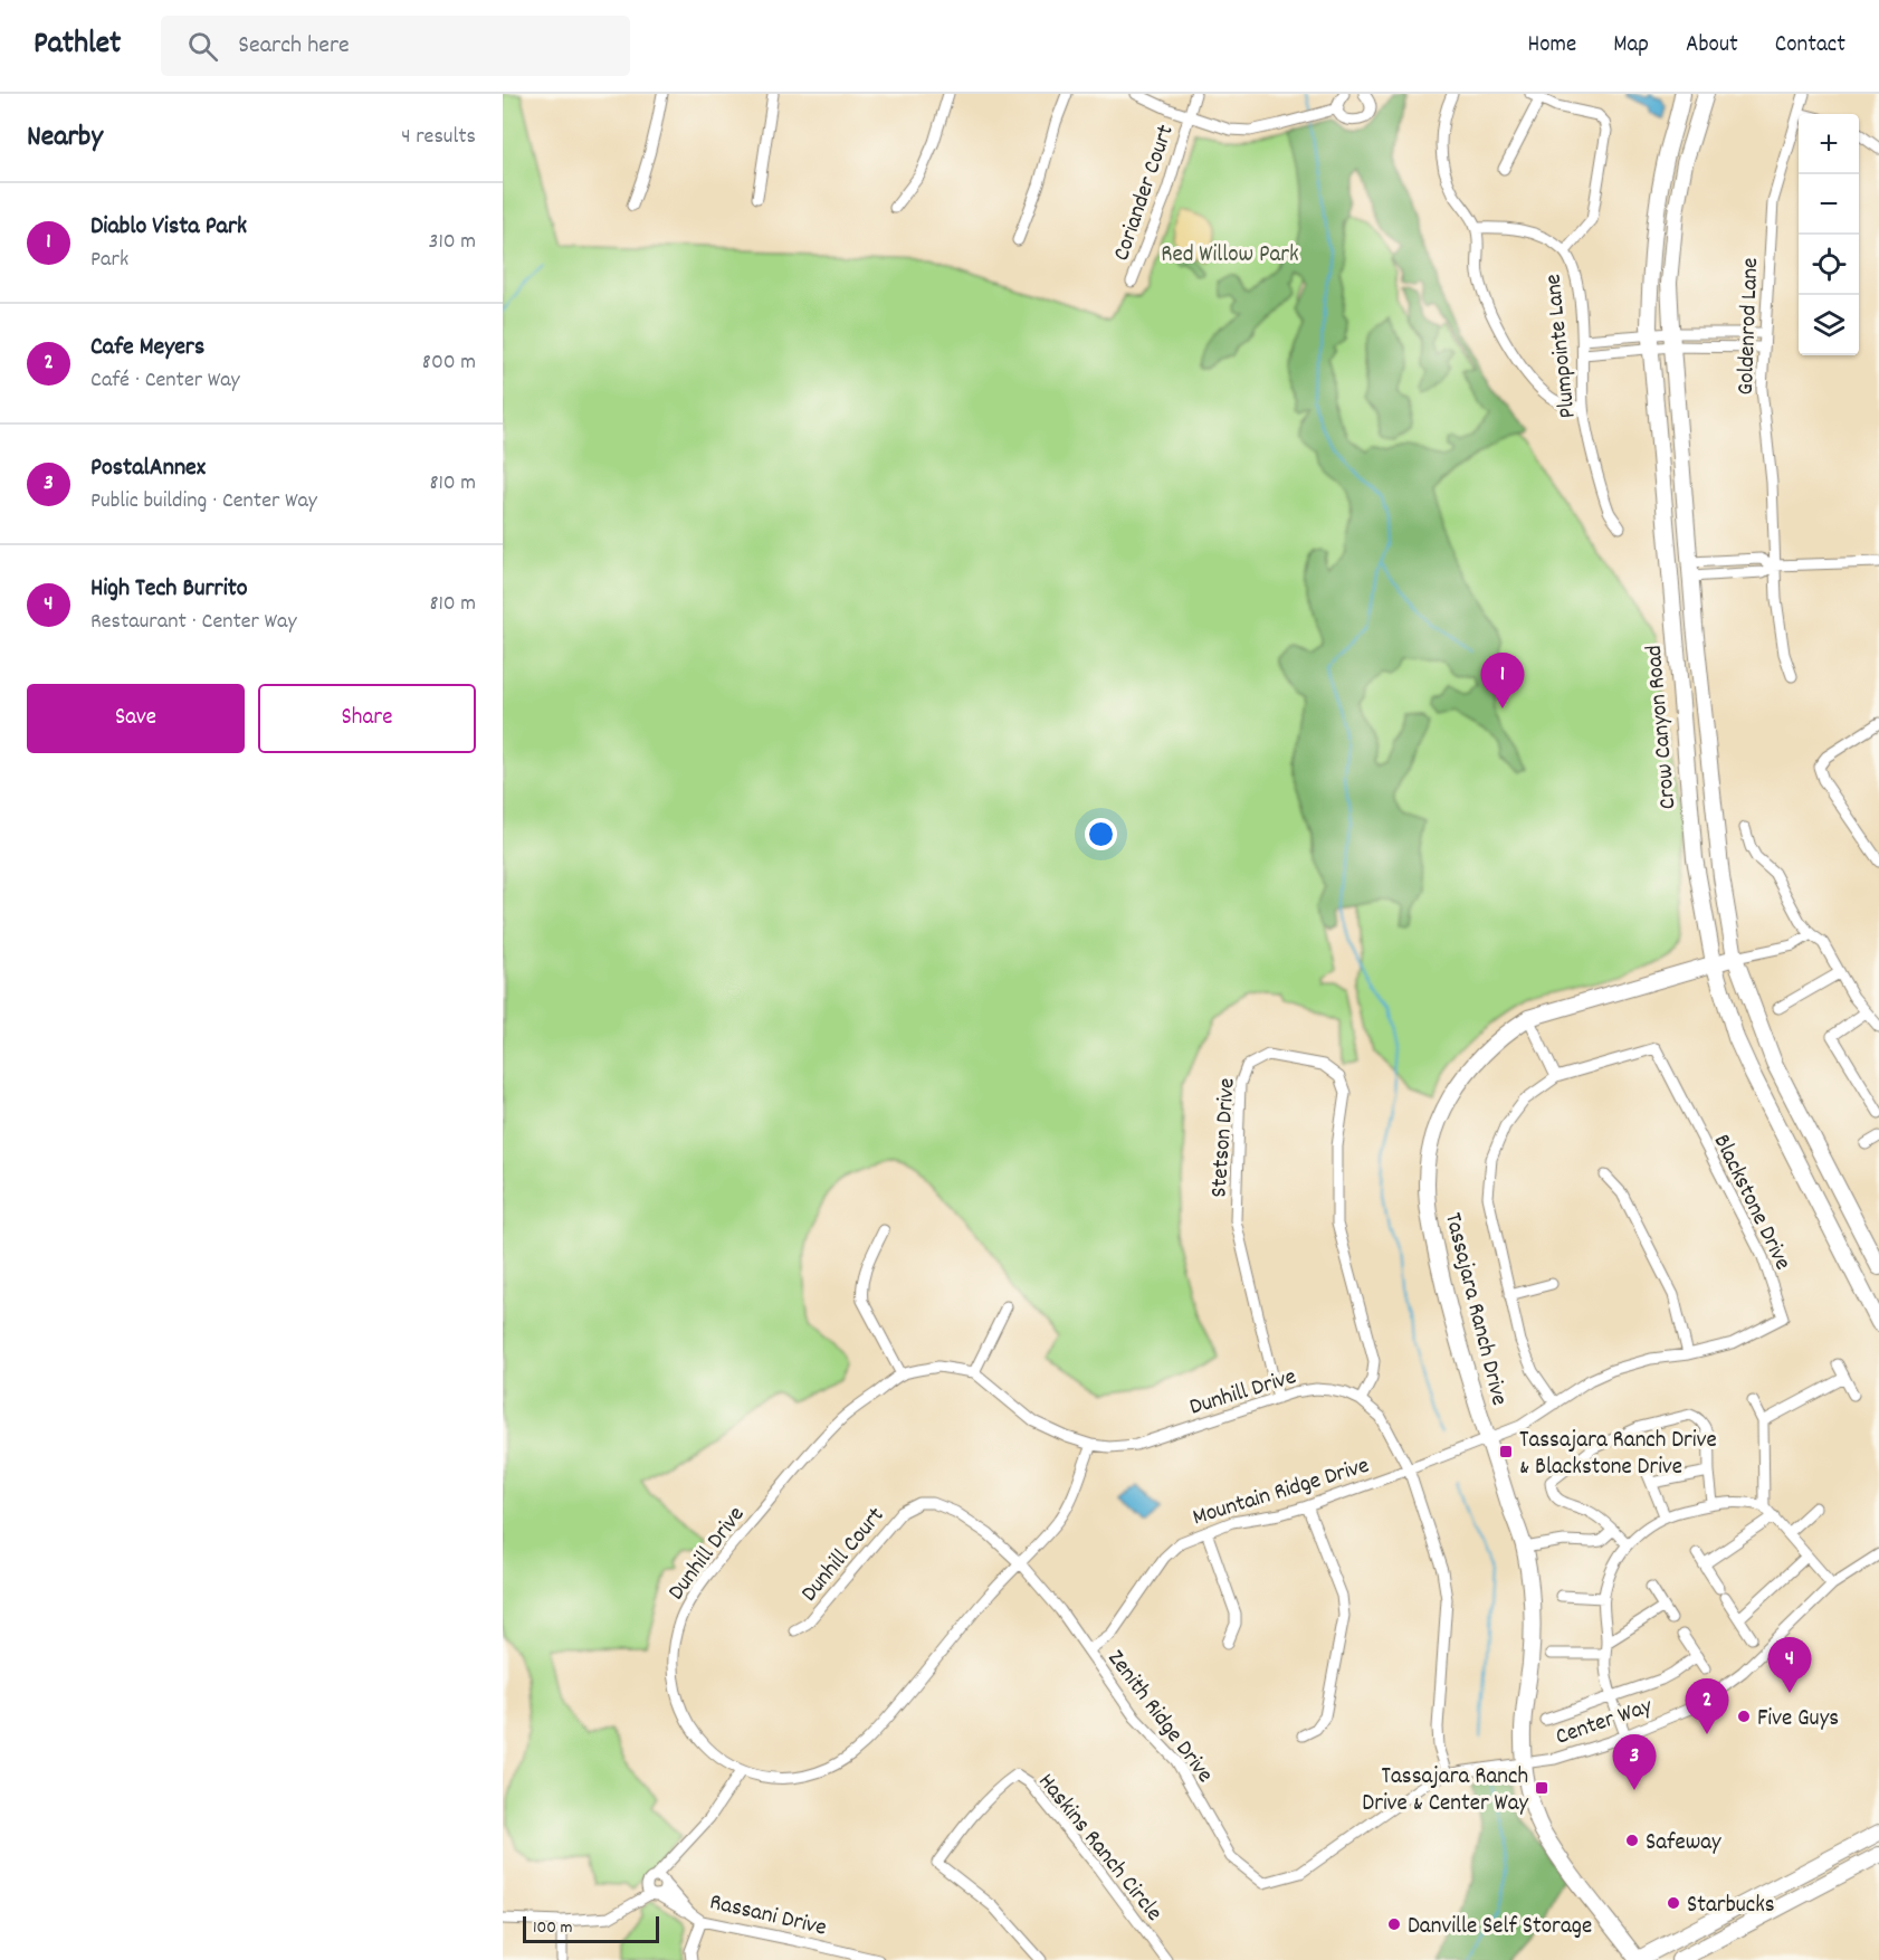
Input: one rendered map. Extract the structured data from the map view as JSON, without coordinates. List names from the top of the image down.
{
  "streets": {
    "main road": ["Crow Canyon Road", "Tassajara Ranch Drive"],
    "street": [
      "Coriander Court",
      "Goldenrod Lane",
      "Plumpointe Lane",
      "Stetson Drive",
      "Blackstone Drive",
      "Dunhill Drive",
      "Mountain Ridge Drive",
      "Dunhill Court",
      "Zenith Ridge Drive",
      "Center Way",
      "Haskins Ranch Circle",
      "Rassani Drive"
    ]
  },
  "crossings": [
    ["Crow Canyon Road", "Tassajara Ranch Drive"],
    ["Stetson Drive", "Dunhill Drive"],
    ["Blackstone Drive", "Tassajara Ranch Drive"],
    ["Blackstone Drive", "Mountain Ridge Drive"],
    ["Tassajara Ranch Drive", "Mountain Ridge Drive"],
    ["Tassajara Ranch Drive", "Zenith Ridge Drive"],
    ["Tassajara Ranch Drive", "Center Way"],
    ["Dunhill Drive", "Mountain Ridge Drive"],
    ["Dunhill Drive", "Dunhill Court"],
    ["Dunhill Drive", "Zenith Ridge Drive"],
    ["Mountain Ridge Drive", "Zenith Ridge Drive"],
    ["Dunhill Court", "Zenith Ridge Drive"],
    ["Zenith Ridge Drive", "Center Way"]
  ],
  "parks": ["Red Willow Park"],
  "places": {
    "transit": ["Tassajara Ranch Drive & Blackstone Drive", "Tassajara Ranch Drive & Center Way"],
    "other": [
      "Five Guys",
      "Safeway",
      "Starbucks",
      "Danville Self Storage"
    ]
  },
  "scale_bar": "100 m",
  "page": {
    "header": "Pathlet",
    "search": "Search here",
    "nav": [
      "Home",
      "Map",
      "About",
      "Contact"
    ],
    "heading": ["Nearby", "4 results"],
    "map_buttons": ["+", "−"],
    "list": [
      {
        "mark": "1",
        "name": "Diablo Vista Park",
        "note": "Park",
        "value": "310 m"
      },
      {
        "mark": "2",
        "name": "Cafe Meyers",
        "note": "Café · Center Way",
        "value": "800 m"
      },
      {
        "mark": "3",
        "name": "PostalAnnex",
        "note": "Public building · Center Way",
        "value": "810 m"
      },
      {
        "mark": "4",
        "name": "High Tech Burrito",
        "note": "Restaurant · Center Way",
        "value": "810 m"
      }
    ],
    "pins": [
      "1",
      "4",
      "2",
      "3"
    ],
    "buttons": ["Save", "Share"],
    "scale": "100 m"
  }
}
